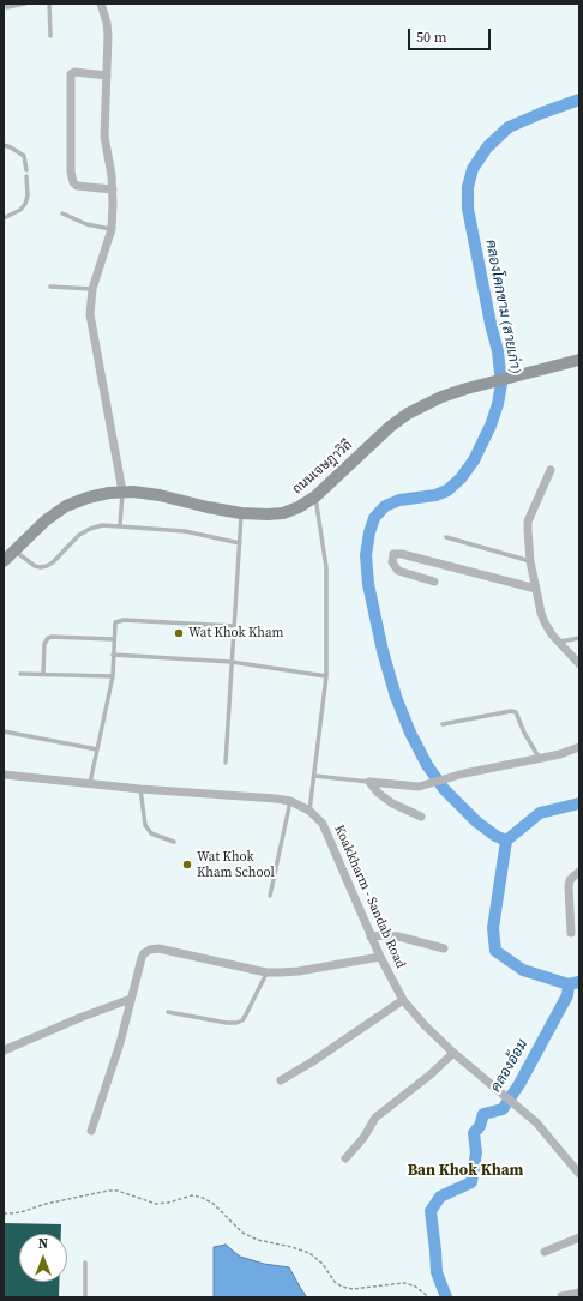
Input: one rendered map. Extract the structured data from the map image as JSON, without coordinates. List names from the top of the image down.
{
  "streets": {
    "street": ["ถนนเจษฎาวิถี", "Koakkharm - Sandab Road"]
  },
  "districts": ["Ban Khok Kham"],
  "water": ["คลองโคกขาม (สายเก่า)", "คลองอ้อม"],
  "places": ["Wat Khok Kham", "Wat Khok Kham School"],
  "scale_bar": "50 m",
  "north": "top"
}
